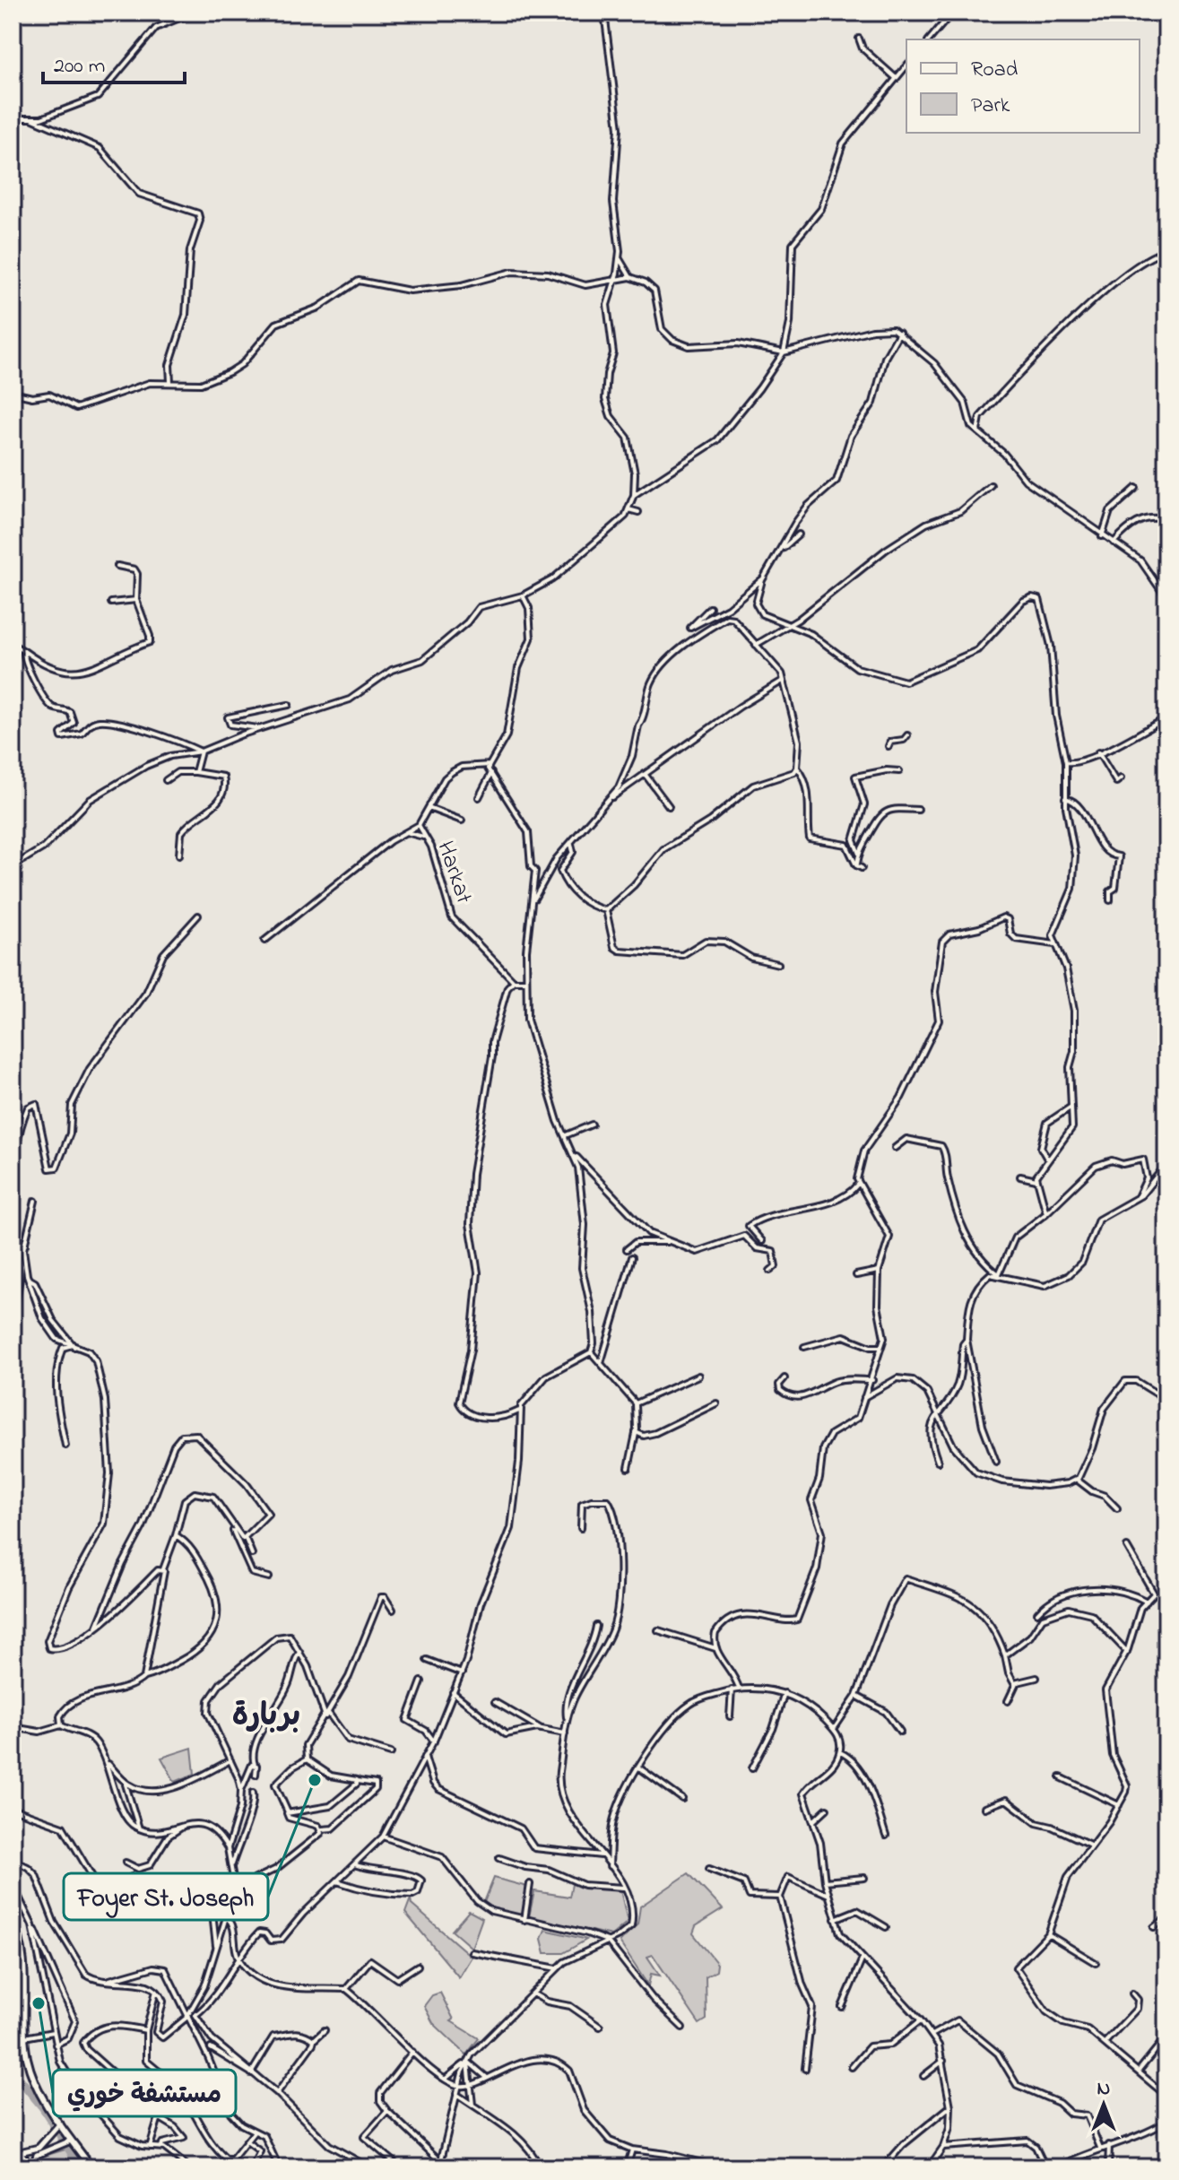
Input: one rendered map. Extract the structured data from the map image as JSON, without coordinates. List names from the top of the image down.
{
  "streets": {
    "street": ["Harkat"]
  },
  "districts": ["بربارة"],
  "places": ["Foyer St. Joseph", "مستشفة خوري"],
  "legend": ["Road", "Park"],
  "scale_bar": "200 m",
  "north": "top"
}
